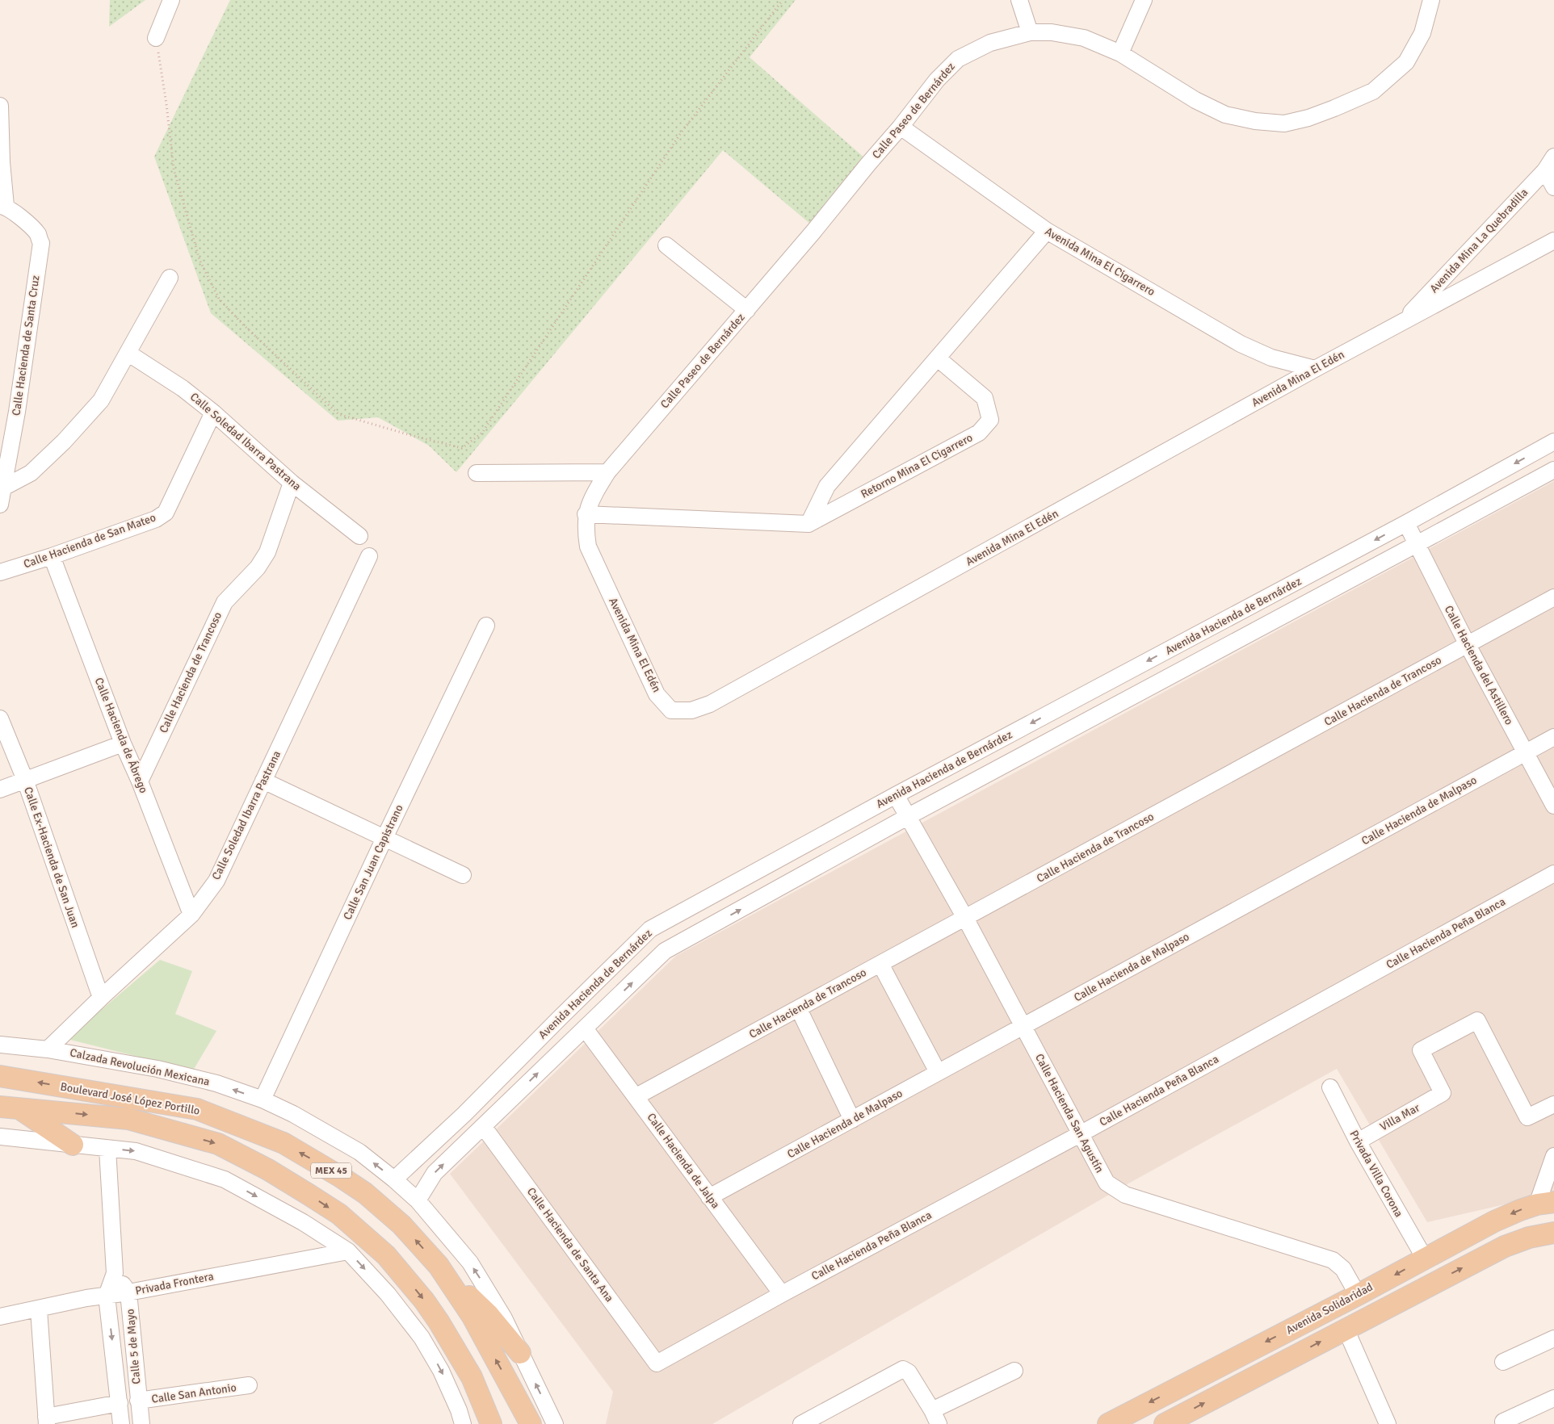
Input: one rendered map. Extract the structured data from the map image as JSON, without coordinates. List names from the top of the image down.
{
  "streets": {
    "main road": ["Boulevard José López Portillo", "MEX 45", "Avenida Solidaridad"],
    "street": [
      "Calle Paseo de Bernárdez",
      "Avenida Mina La Quebradilla",
      "Avenida Mina El Cigarrero",
      "Calle Hacienda de Santa Cruz",
      "Avenida Mina El Edén",
      "Calle Soledad Ibarra Pastrana",
      "Retorno Mina El Cigarrero",
      "Calle Hacienda de San Mateo",
      "Avenida Hacienda de Bernárdez",
      "Calle Hacienda del Astillero",
      "Calle Hacienda de Trancoso",
      "Calle Hacienda de Ábrego",
      "Calle Hacienda de Malpaso",
      "Calle Ex-Hacienda de San Juan",
      "Calle San Juan Capistrano",
      "Calle Hacienda Peña Blanca",
      "Calzada Revolución Mexicana",
      "Calle Hacienda San Agustín",
      "Villa Mar",
      "Calle Hacienda de Jalpa",
      "Privada Villa Corona",
      "Calle Hacienda de Santa Ana",
      "Privada Frontera",
      "Calle 5 de Mayo",
      "Calle San Antonio"
    ]
  },
  "crossings": [
    ["Calle Paseo de Bernárdez", "Avenida Mina El Cigarrero"],
    ["Calle Paseo de Bernárdez", "Avenida Mina El Edén"],
    ["Avenida Mina La Quebradilla", "Avenida Mina El Edén"],
    ["Avenida Mina El Cigarrero", "Avenida Mina El Edén"],
    ["Calle Soledad Ibarra Pastrana", "Calle Hacienda de San Mateo"],
    ["Calle Soledad Ibarra Pastrana", "Calle Hacienda de Trancoso"],
    ["Calle Soledad Ibarra Pastrana", "Calle Hacienda de Ábrego"],
    ["Calle Soledad Ibarra Pastrana", "Calle Ex-Hacienda de San Juan"],
    ["Calle Soledad Ibarra Pastrana", "Calzada Revolución Mexicana"],
    ["Calle Hacienda de San Mateo", "Calle Hacienda de Ábrego"],
    ["Avenida Hacienda de Bernárdez", "Calle Hacienda del Astillero"],
    ["Avenida Hacienda de Bernárdez", "Calzada Revolución Mexicana"],
    ["Avenida Hacienda de Bernárdez", "Calle Hacienda San Agustín"],
    ["Avenida Hacienda de Bernárdez", "Calle Hacienda de Jalpa"],
    ["Avenida Hacienda de Bernárdez", "Calle Hacienda de Santa Ana"],
    ["Calle Hacienda del Astillero", "Calle Hacienda de Trancoso"],
    ["Calle Hacienda del Astillero", "Calle Hacienda de Malpaso"],
    ["Calle Hacienda de Trancoso", "Calle Hacienda de Ábrego"],
    ["Calle Hacienda de Trancoso", "Calle Hacienda San Agustín"],
    ["Calle Hacienda de Trancoso", "Calle Hacienda de Jalpa"],
    ["Calle Hacienda de Malpaso", "Calle Hacienda San Agustín"],
    ["Calle Hacienda de Malpaso", "Calle Hacienda de Jalpa"],
    ["Calle San Juan Capistrano", "Calzada Revolución Mexicana"],
    ["Calle Hacienda Peña Blanca", "Calle Hacienda San Agustín"],
    ["Calle Hacienda Peña Blanca", "Calle Hacienda de Jalpa"],
    ["Calle Hacienda Peña Blanca", "Calle Hacienda de Santa Ana"],
    ["Calle Hacienda San Agustín", "Avenida Solidaridad"],
    ["Villa Mar", "Privada Villa Corona"],
    ["Privada Villa Corona", "Avenida Solidaridad"],
    ["Privada Frontera", "Calle 5 de Mayo"],
    ["Calle 5 de Mayo", "Calle San Antonio"]
  ]
}
